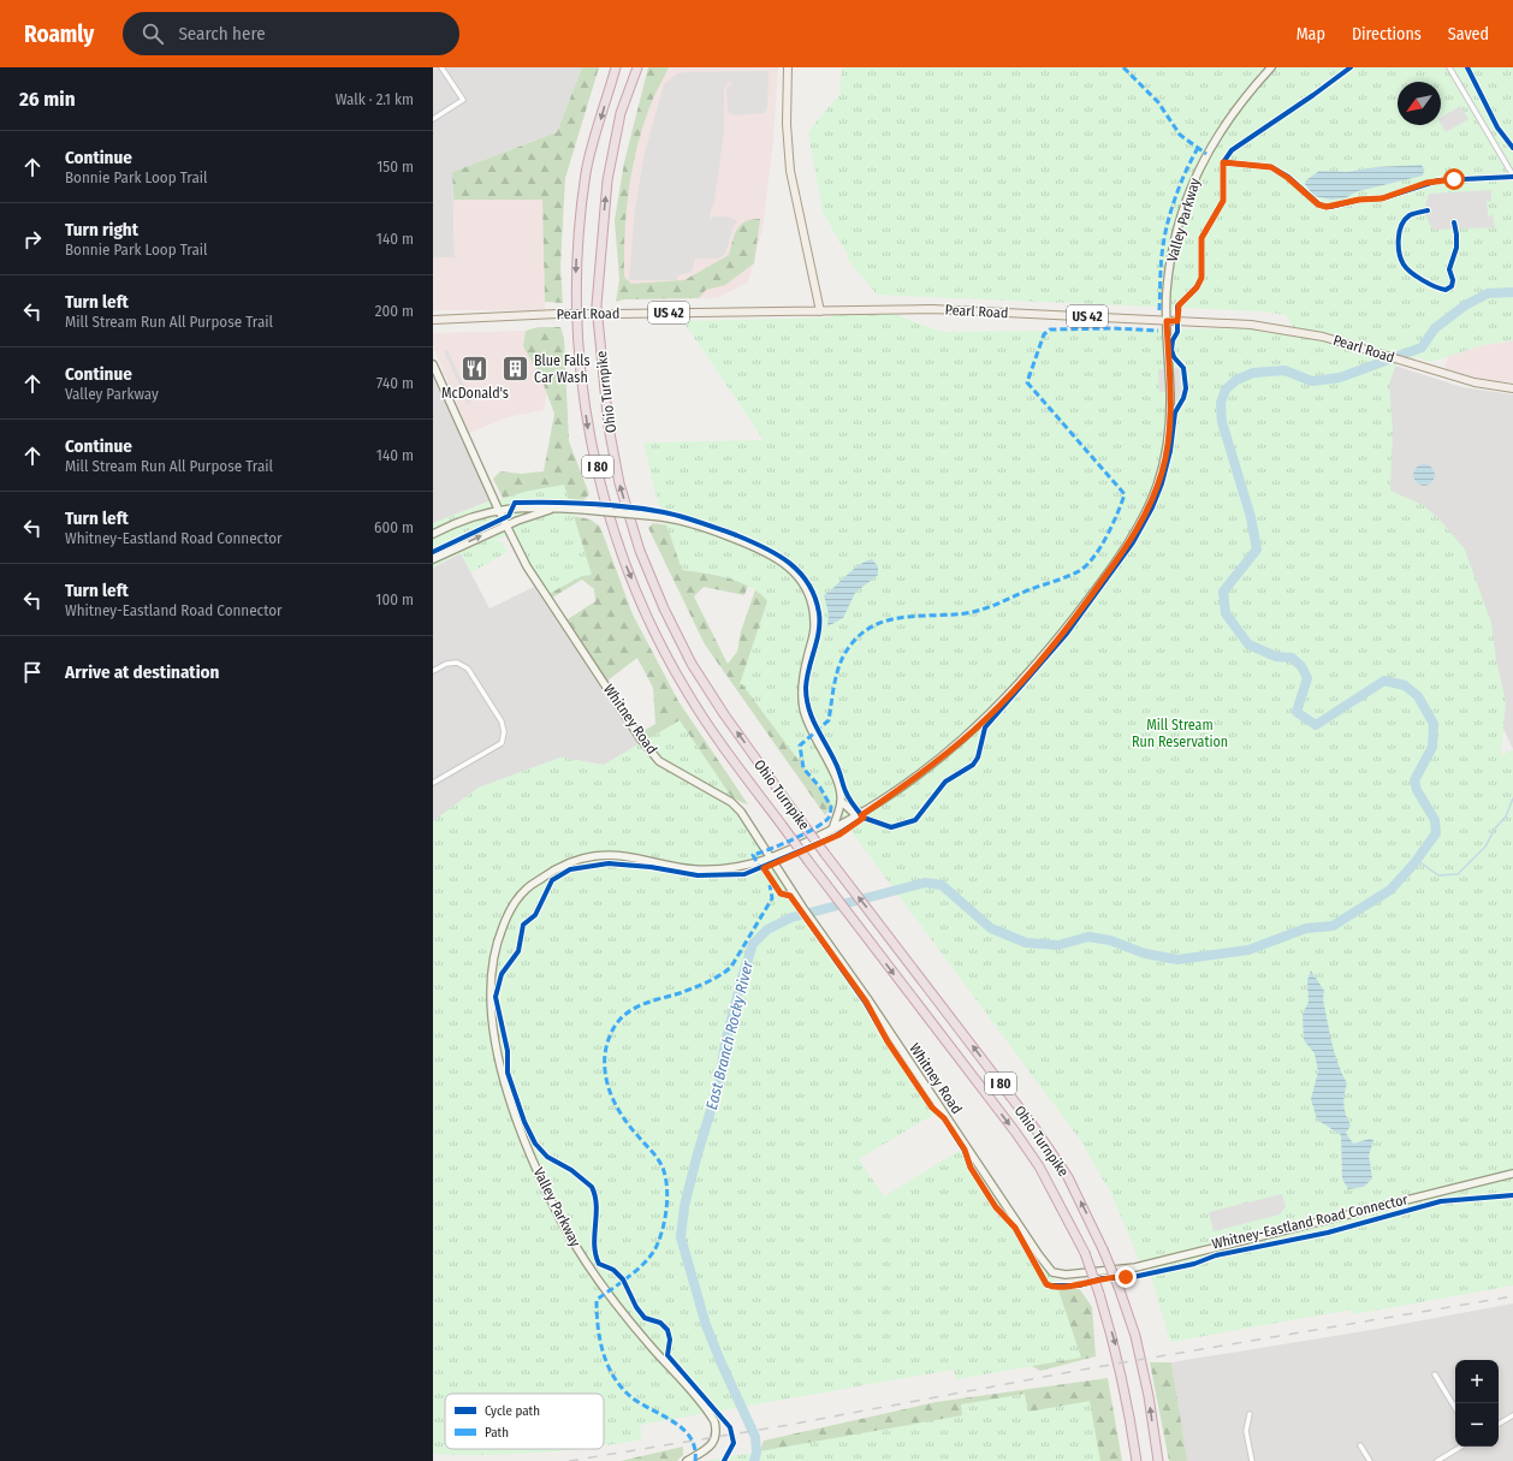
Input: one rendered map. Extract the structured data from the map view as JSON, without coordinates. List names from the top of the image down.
{
  "streets": {
    "highway": ["Ohio Turnpike", "I 80"],
    "main road": ["Pearl Road", "US 42"],
    "street": ["Valley Parkway", "Whitney Road"],
    "cycle path": ["Whitney-Eastland Road Connector"]
  },
  "crossings": [
    ["Valley Parkway", "Pearl Road"],
    ["Valley Parkway", "Whitney Road"]
  ],
  "water": ["East Branch Rocky River"],
  "parks": ["Mill Stream Run Reservation"],
  "places": {
    "restaurant": ["McDonald's"],
    "building": ["Blue Falls Car Wash"]
  },
  "legend": ["Cycle path", "Path"],
  "north": "bottom left",
  "page": {
    "header": "Roamly",
    "search": "Search here",
    "nav": ["Map", "Directions", "Saved"],
    "heading": ["26 min", "Walk · 2.1 km"],
    "list": [
      ["Continue", "Bonnie Park Loop Trail", "150 m"],
      ["Turn right", "Bonnie Park Loop Trail", "140 m"],
      ["Turn left", "Mill Stream Run All Purpose Trail", "200 m"],
      ["Continue", "Valley Parkway", "740 m"],
      ["Continue", "Mill Stream Run All Purpose Trail", "140 m"],
      ["Turn left", "Whitney-Eastland Road Connector", "600 m"],
      ["Turn left", "Whitney-Eastland Road Connector", "100 m"],
      "Arrive at destination"
    ],
    "map_buttons": ["+", "−"]
  }
}
